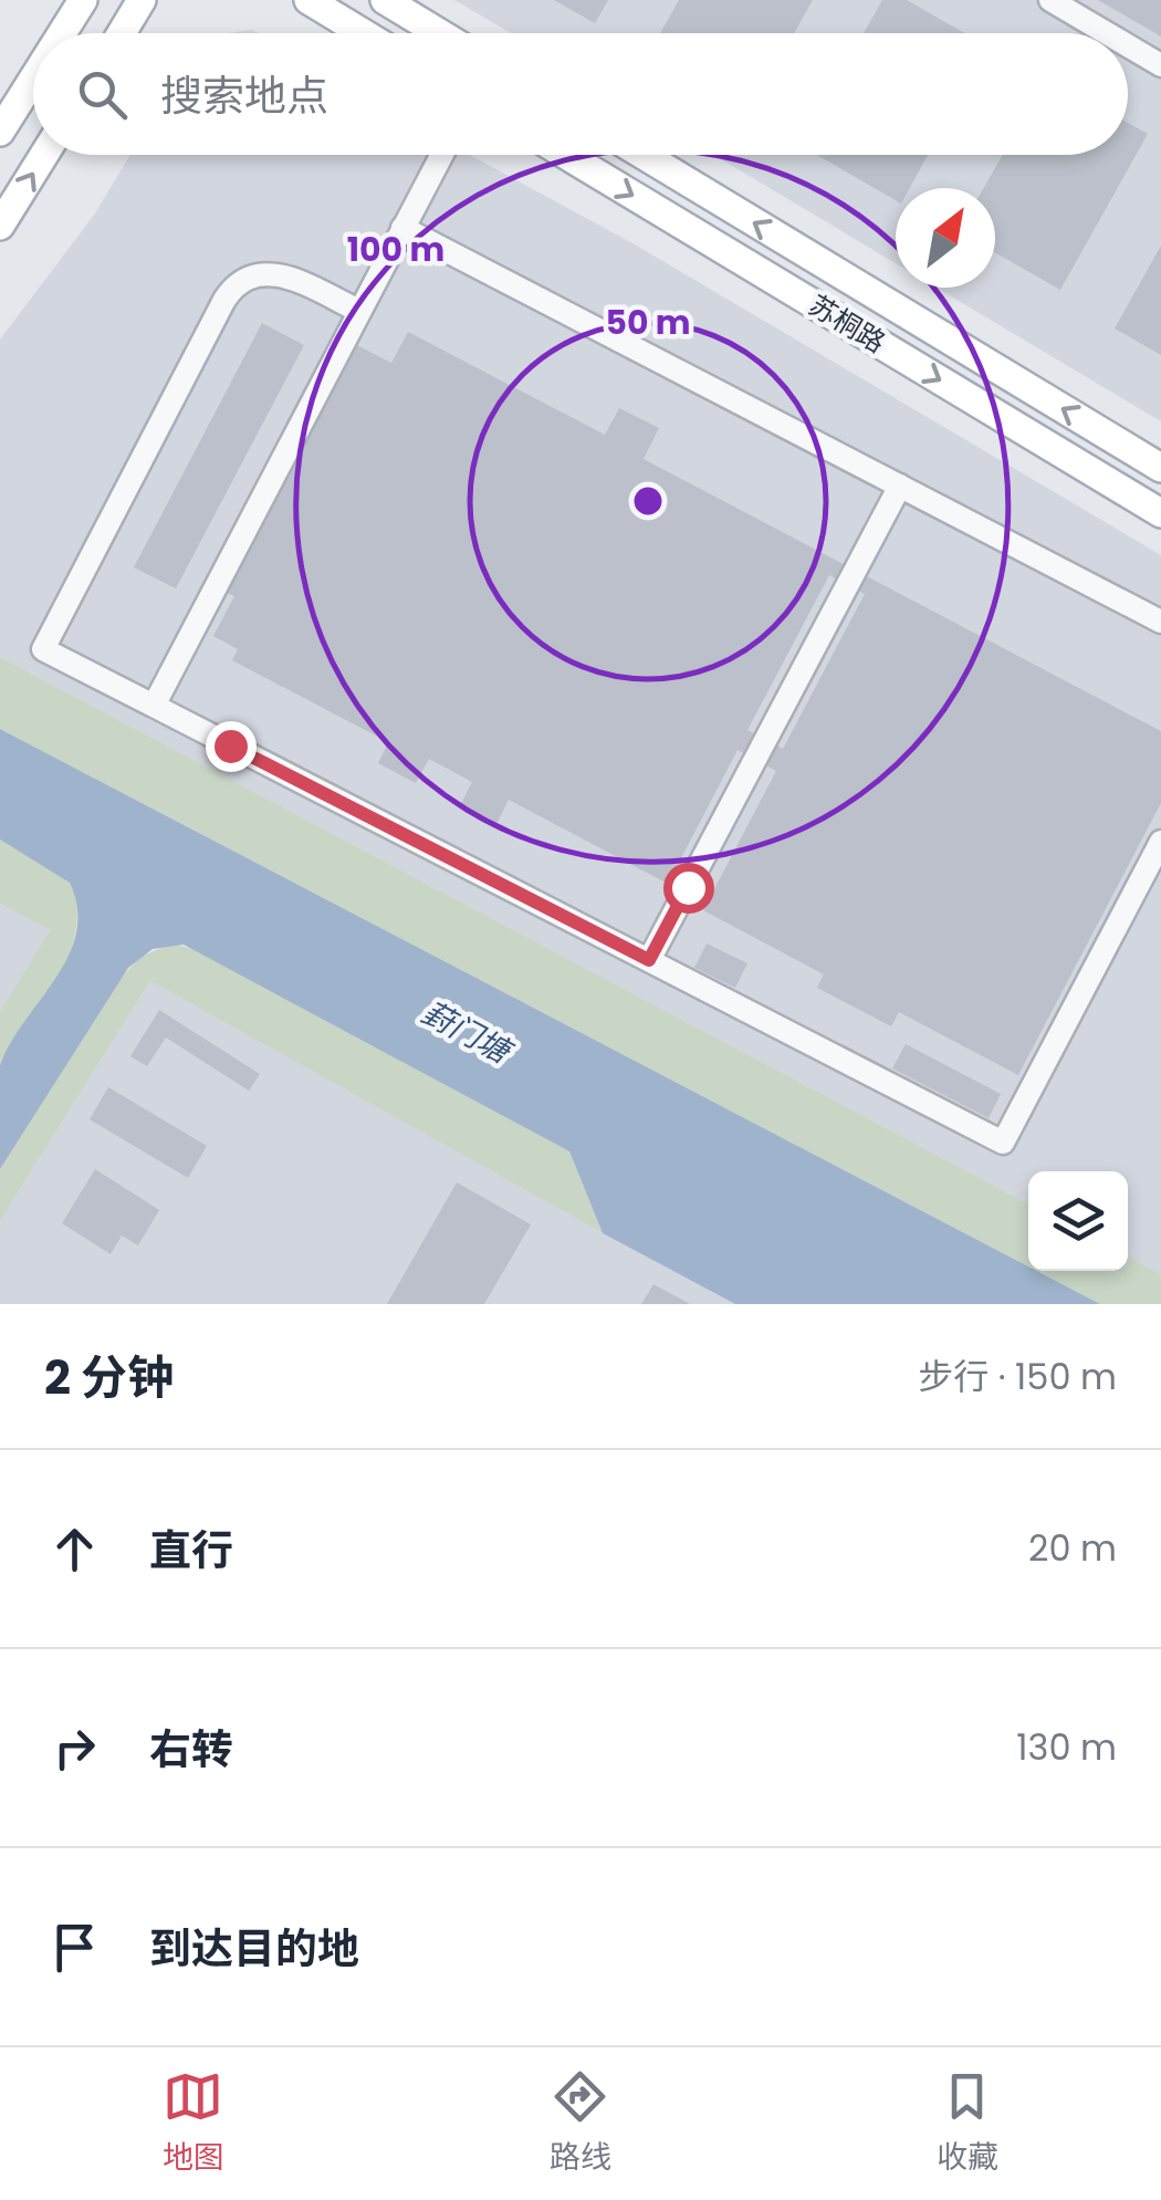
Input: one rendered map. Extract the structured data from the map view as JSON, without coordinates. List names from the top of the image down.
{
  "streets": {
    "main road": ["苏桐路"]
  },
  "water": ["葑门塘"],
  "north": "top right",
  "page": {
    "search": "搜索地点",
    "heading": ["2 分钟", "步行 · 150 m"],
    "list": [
      ["直行", "20 m"],
      ["右转", "130 m"],
      "到达目的地"
    ],
    "nav": ["地图", "路线", "收藏"]
  },
  "rings": ["100 m", "50 m"]
}
